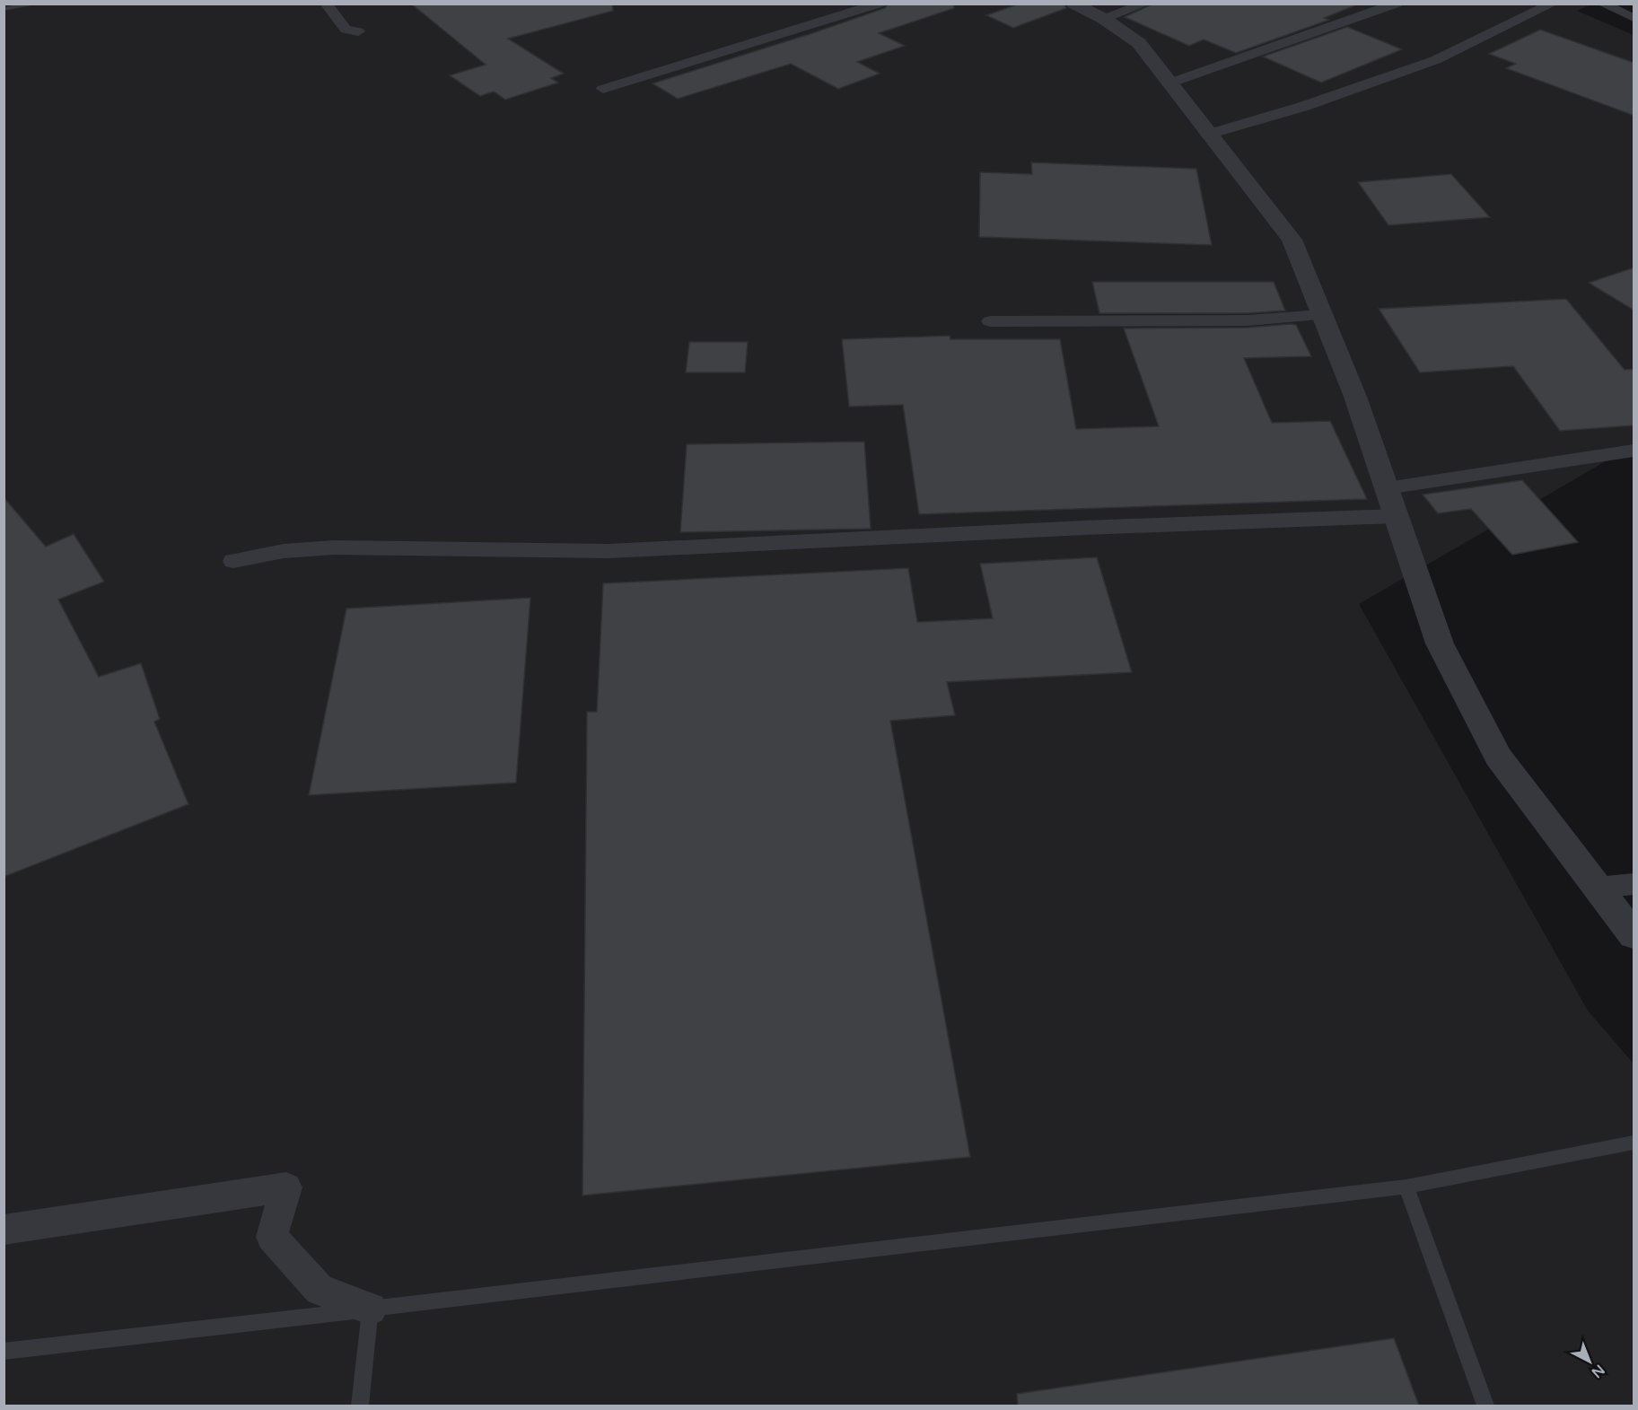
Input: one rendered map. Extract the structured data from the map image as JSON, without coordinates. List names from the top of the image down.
{
  "north": "bottom right"
}
